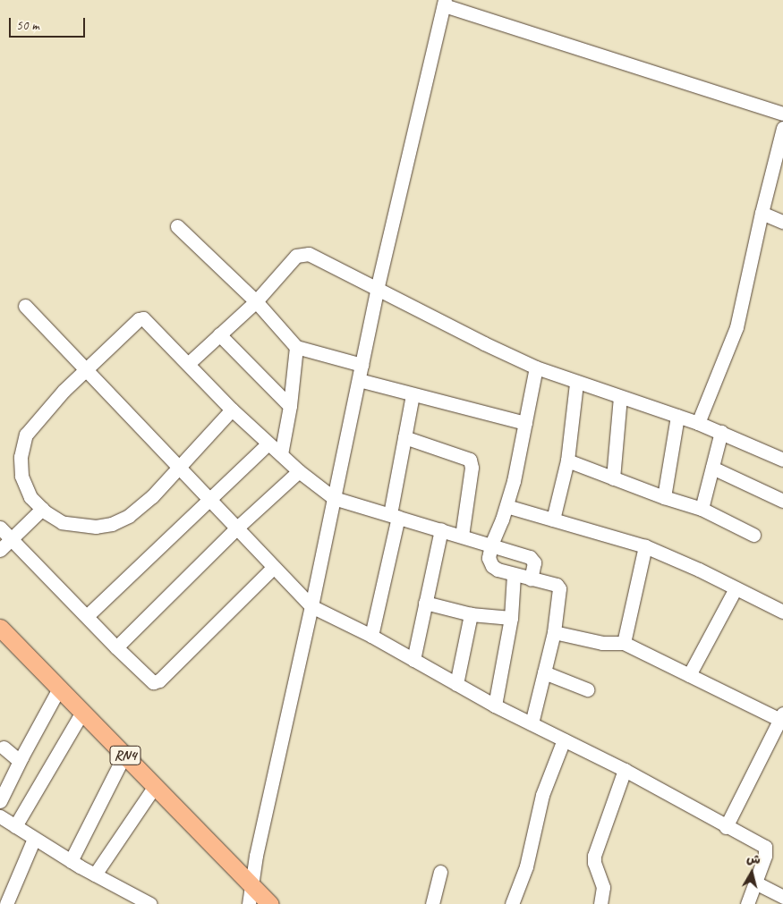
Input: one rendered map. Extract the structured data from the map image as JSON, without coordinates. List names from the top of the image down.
{
  "streets": {
    "main road": ["RN4"]
  },
  "scale_bar": "50 m",
  "north": "top"
}
